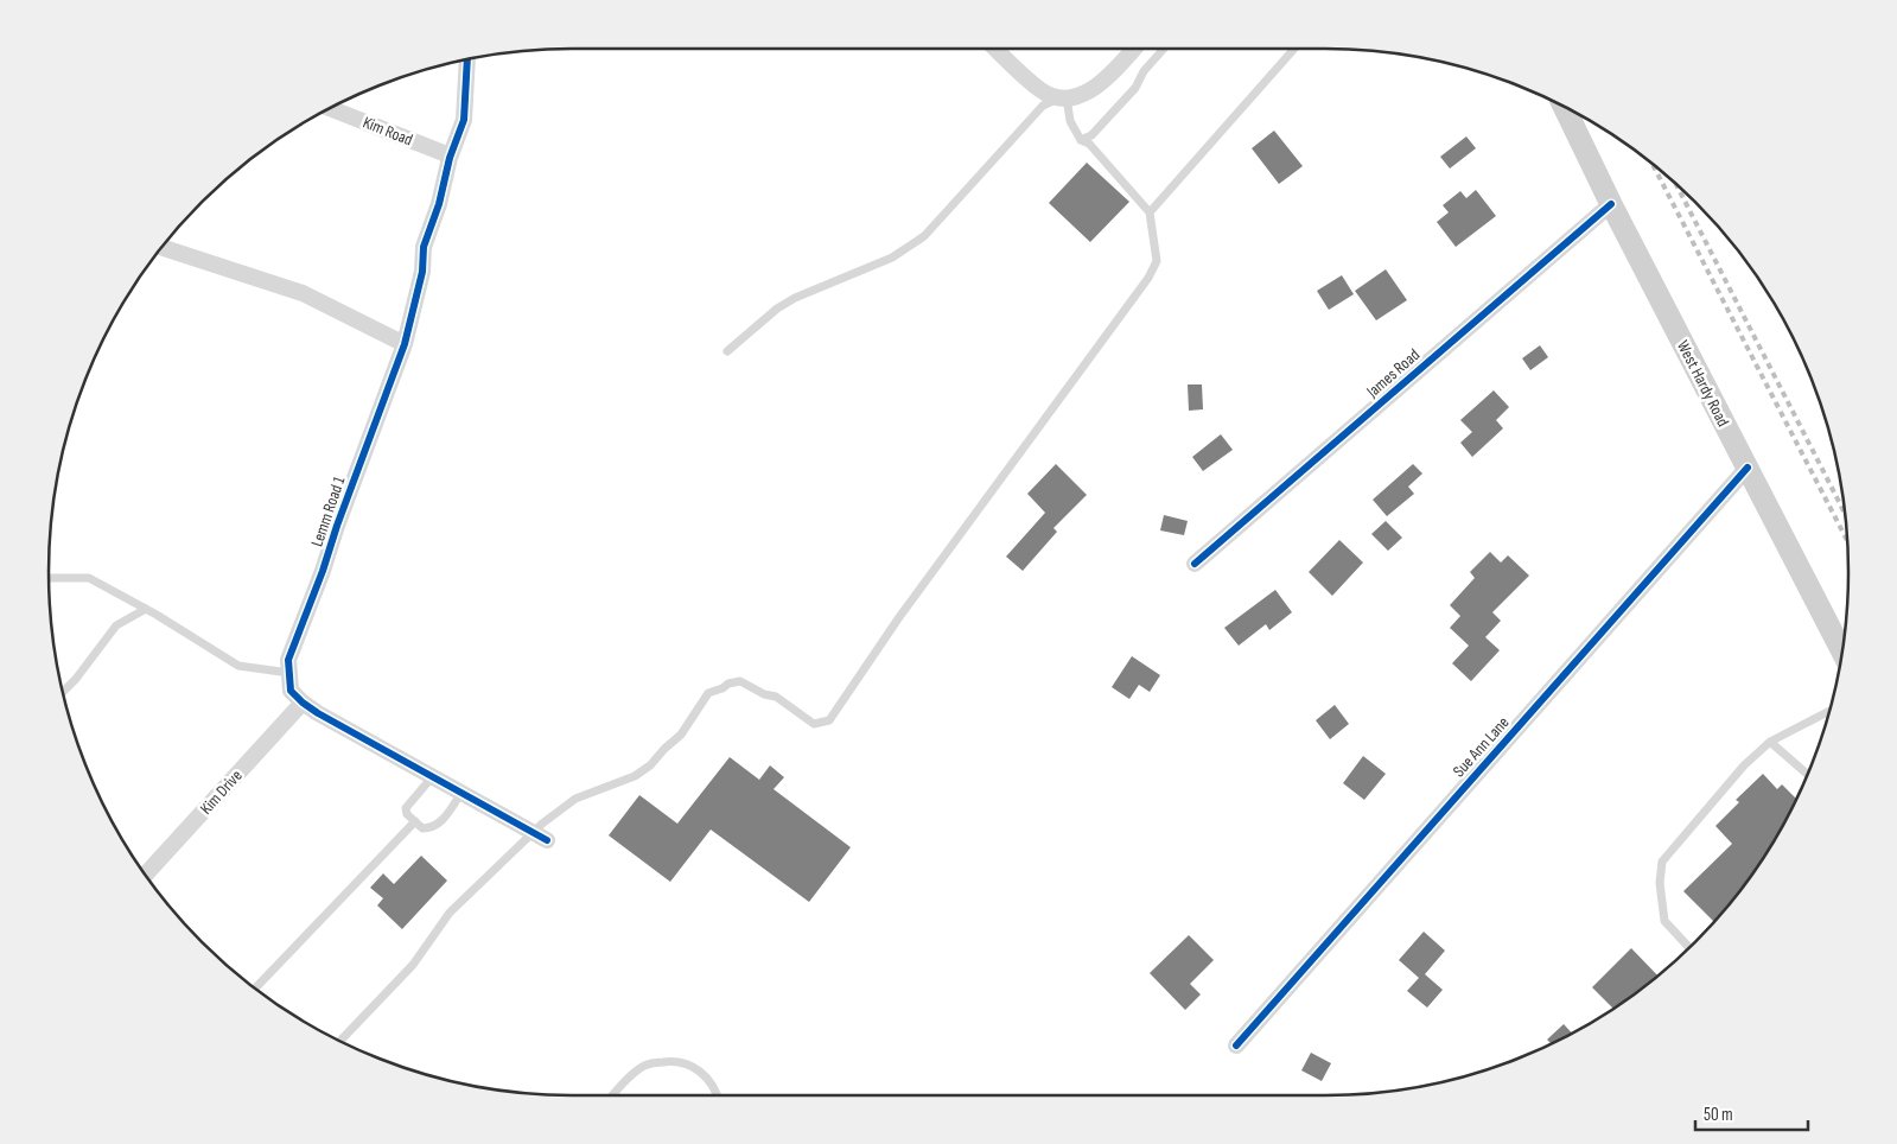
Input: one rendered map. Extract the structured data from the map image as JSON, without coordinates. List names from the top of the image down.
{
  "streets": {
    "main road": ["West Hardy Road"],
    "street": [
      "Kim Road",
      "James Road",
      "Lemm Road 1",
      "Sue Ann Lane",
      "Kim Drive"
    ]
  },
  "crossings": [
    ["Kim Road", "Lemm Road 1"],
    ["James Road", "West Hardy Road"],
    ["West Hardy Road", "Sue Ann Lane"],
    ["Lemm Road 1", "Kim Drive"]
  ],
  "scale_bar": "50 m"
}
